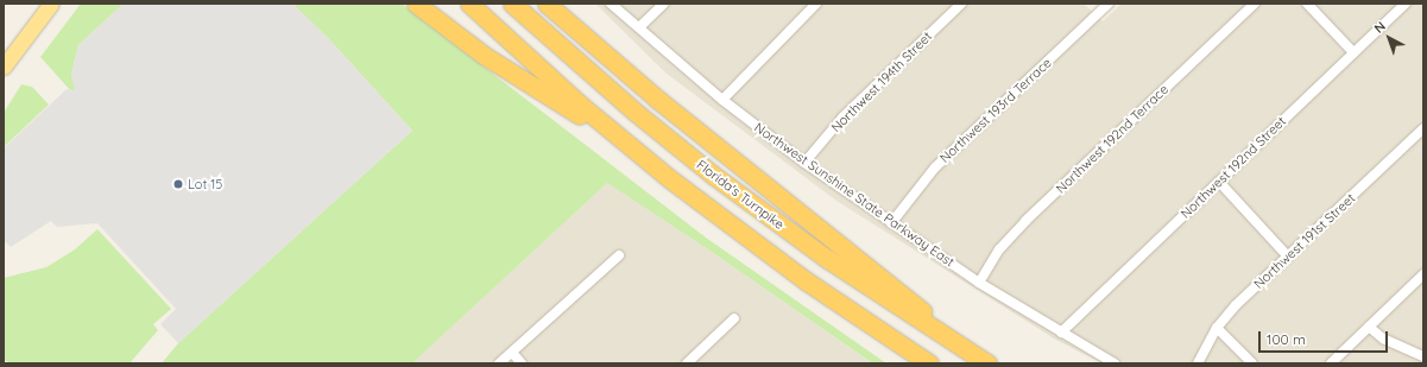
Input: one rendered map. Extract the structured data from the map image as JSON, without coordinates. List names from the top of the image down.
{
  "streets": {
    "highway": ["Florida's Turnpike"],
    "street": [
      "Northwest 194th Street",
      "Northwest 193rd Terrace",
      "Northwest 192nd Terrace",
      "Northwest 192nd Street",
      "Northwest Sunshine State Parkway East",
      "Northwest 191st Street"
    ]
  },
  "crossings": [
    ["Northwest 194th Street", "Northwest Sunshine State Parkway East"],
    ["Northwest 193rd Terrace", "Northwest Sunshine State Parkway East"],
    ["Northwest 192nd Terrace", "Northwest Sunshine State Parkway East"],
    ["Northwest 192nd Street", "Northwest Sunshine State Parkway East"]
  ],
  "places": ["Lot 15"],
  "scale_bar": "100 m",
  "north": "top left"
}
